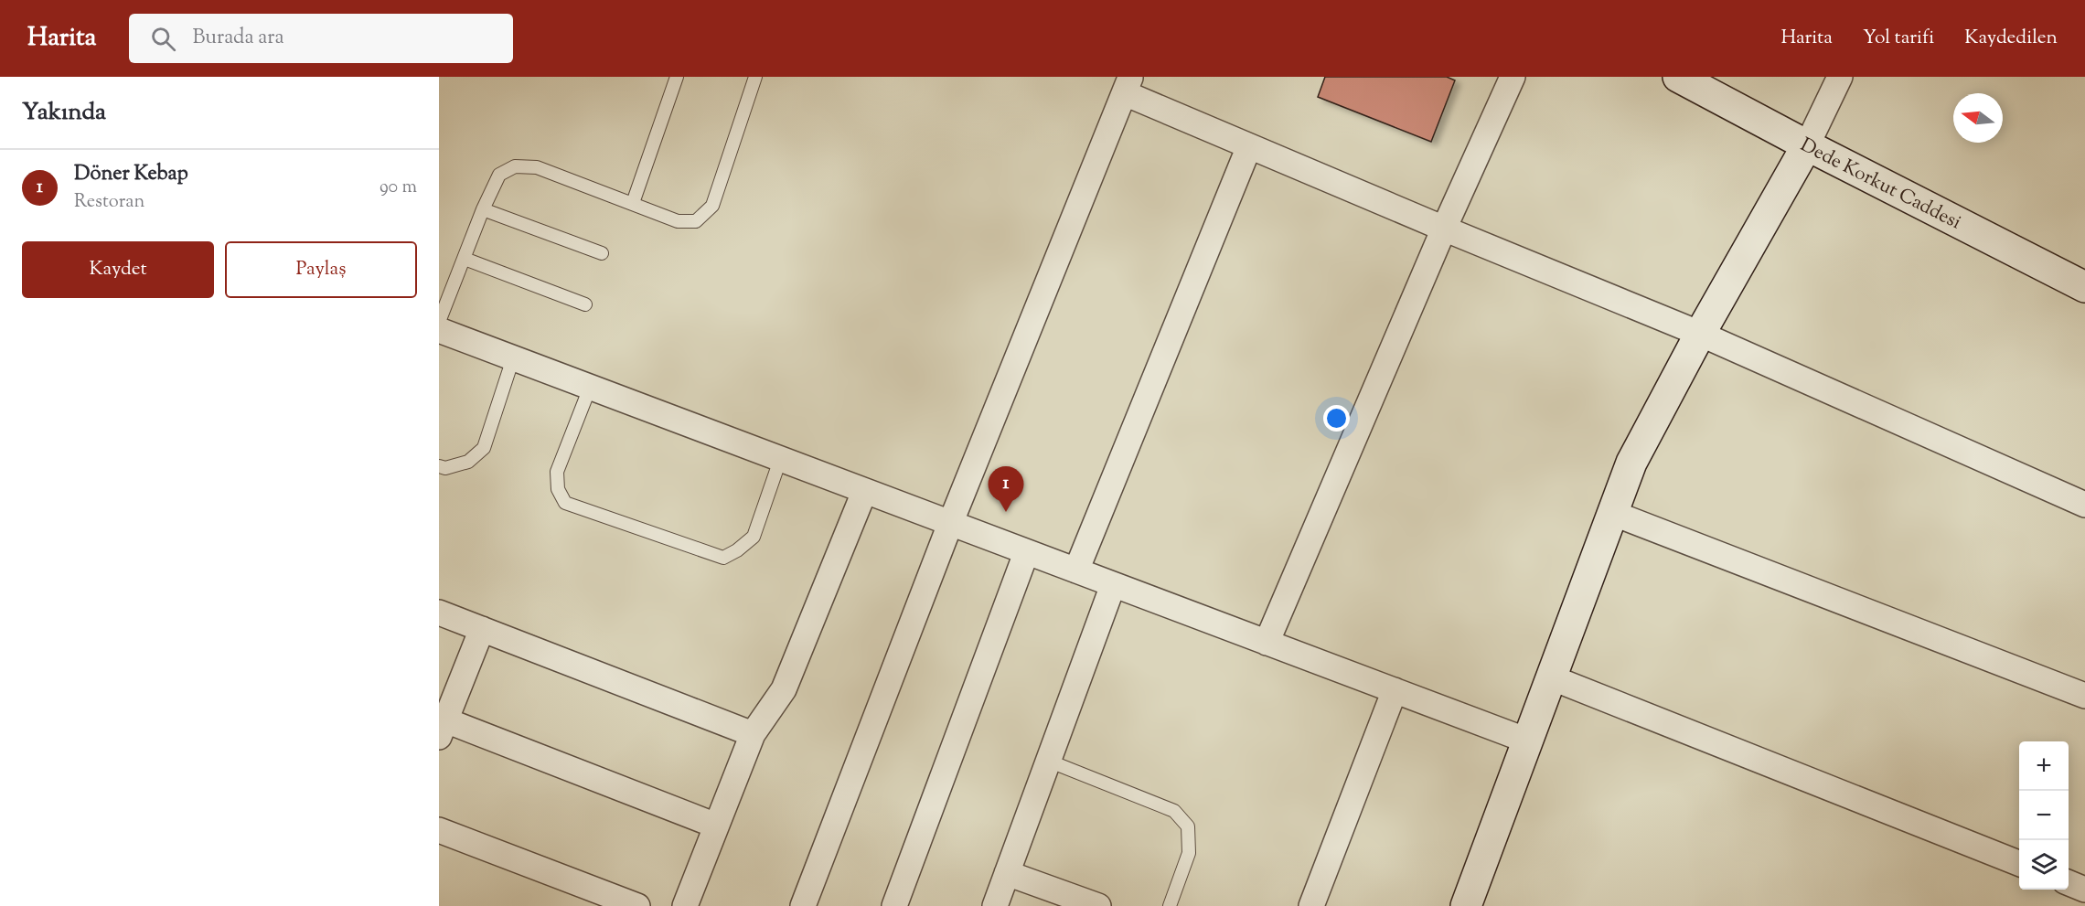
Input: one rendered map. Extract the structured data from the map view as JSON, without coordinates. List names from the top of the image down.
{
  "streets": {
    "street": ["Dede Korkut Caddesi"]
  },
  "north": "left",
  "page": {
    "header": "Harita",
    "search": "Burada ara",
    "nav": ["Harita", "Yol tarifi", "Kaydedilen"],
    "heading": "Yakında",
    "list": [
      {
        "mark": "1",
        "name": "Döner Kebap",
        "note": "Restoran",
        "value": "90 m"
      }
    ],
    "buttons": ["Kaydet", "Paylaş"],
    "pins": "1",
    "map_buttons": ["+", "−"]
  }
}
